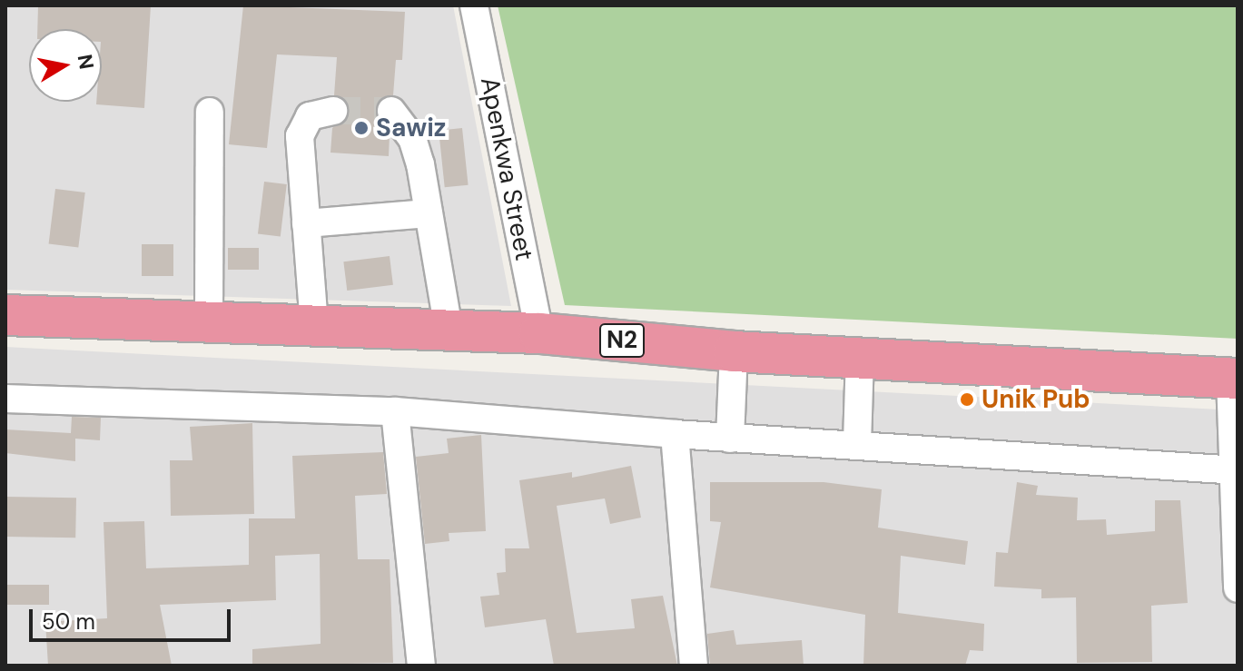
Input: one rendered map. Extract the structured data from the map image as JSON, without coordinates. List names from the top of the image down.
{
  "streets": {
    "highway": ["N2"],
    "street": ["Apenkwa Street"]
  },
  "crossings": [
    ["Apenkwa Street", "N2"]
  ],
  "places": ["Sawiz", "Unik Pub"],
  "scale_bar": "50 m",
  "north": "right"
}
